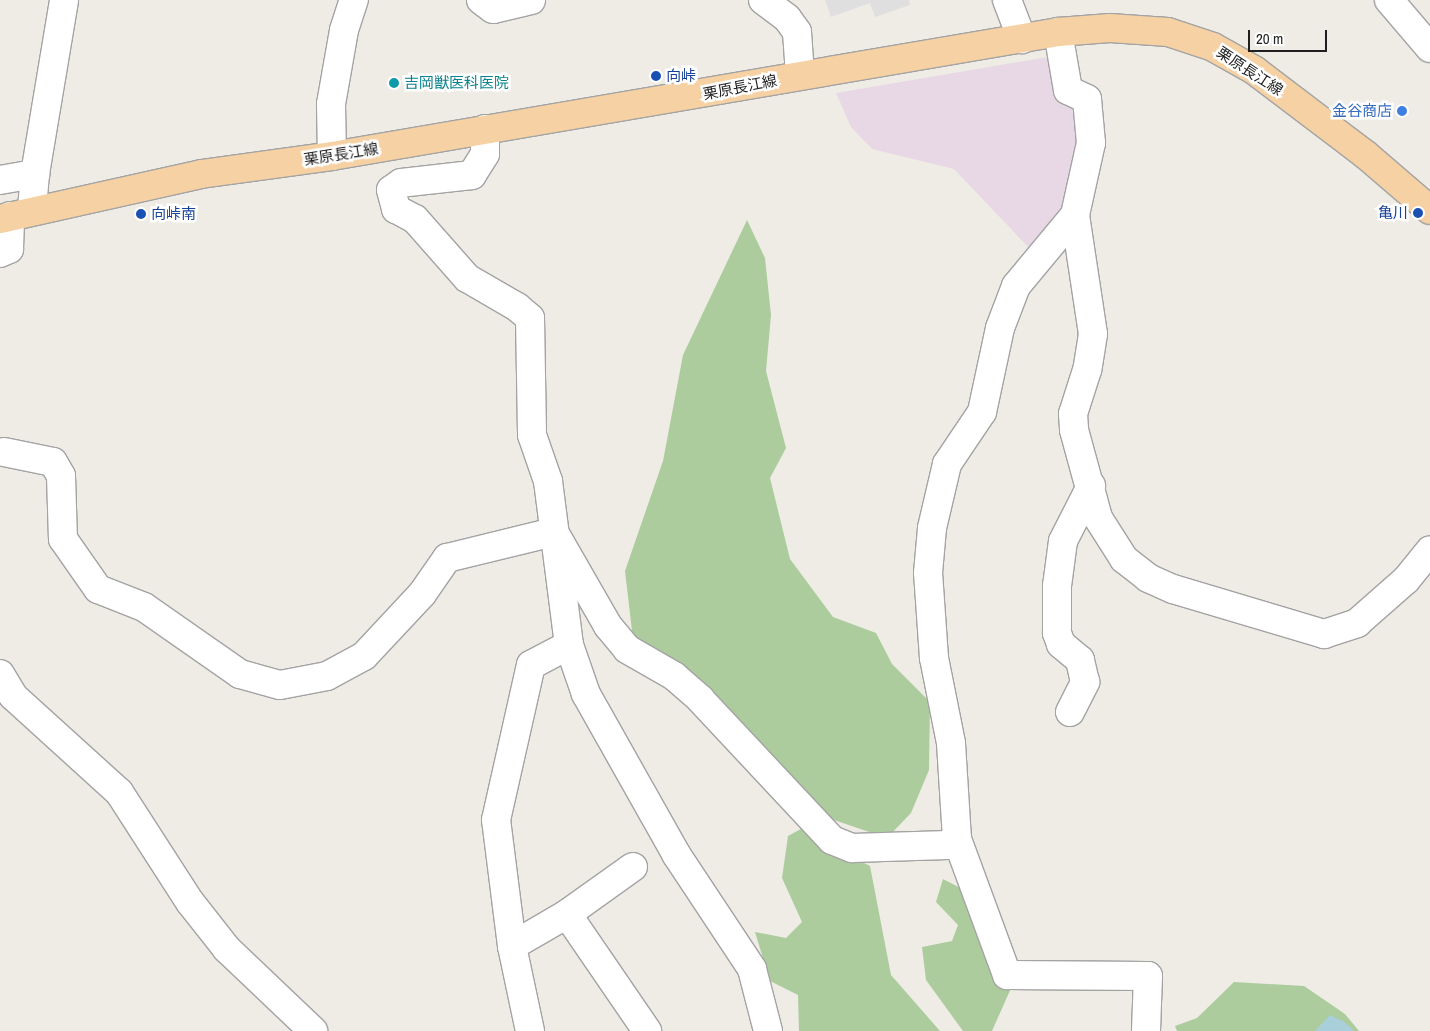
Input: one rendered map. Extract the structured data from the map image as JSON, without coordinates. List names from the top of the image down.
{
  "streets": {
    "main road": ["栗原長江線"]
  },
  "places": [
    "向峠",
    "吉岡獣医科医院",
    "金谷商店",
    "亀川",
    "向峠南"
  ],
  "scale_bar": "20 m"
}
